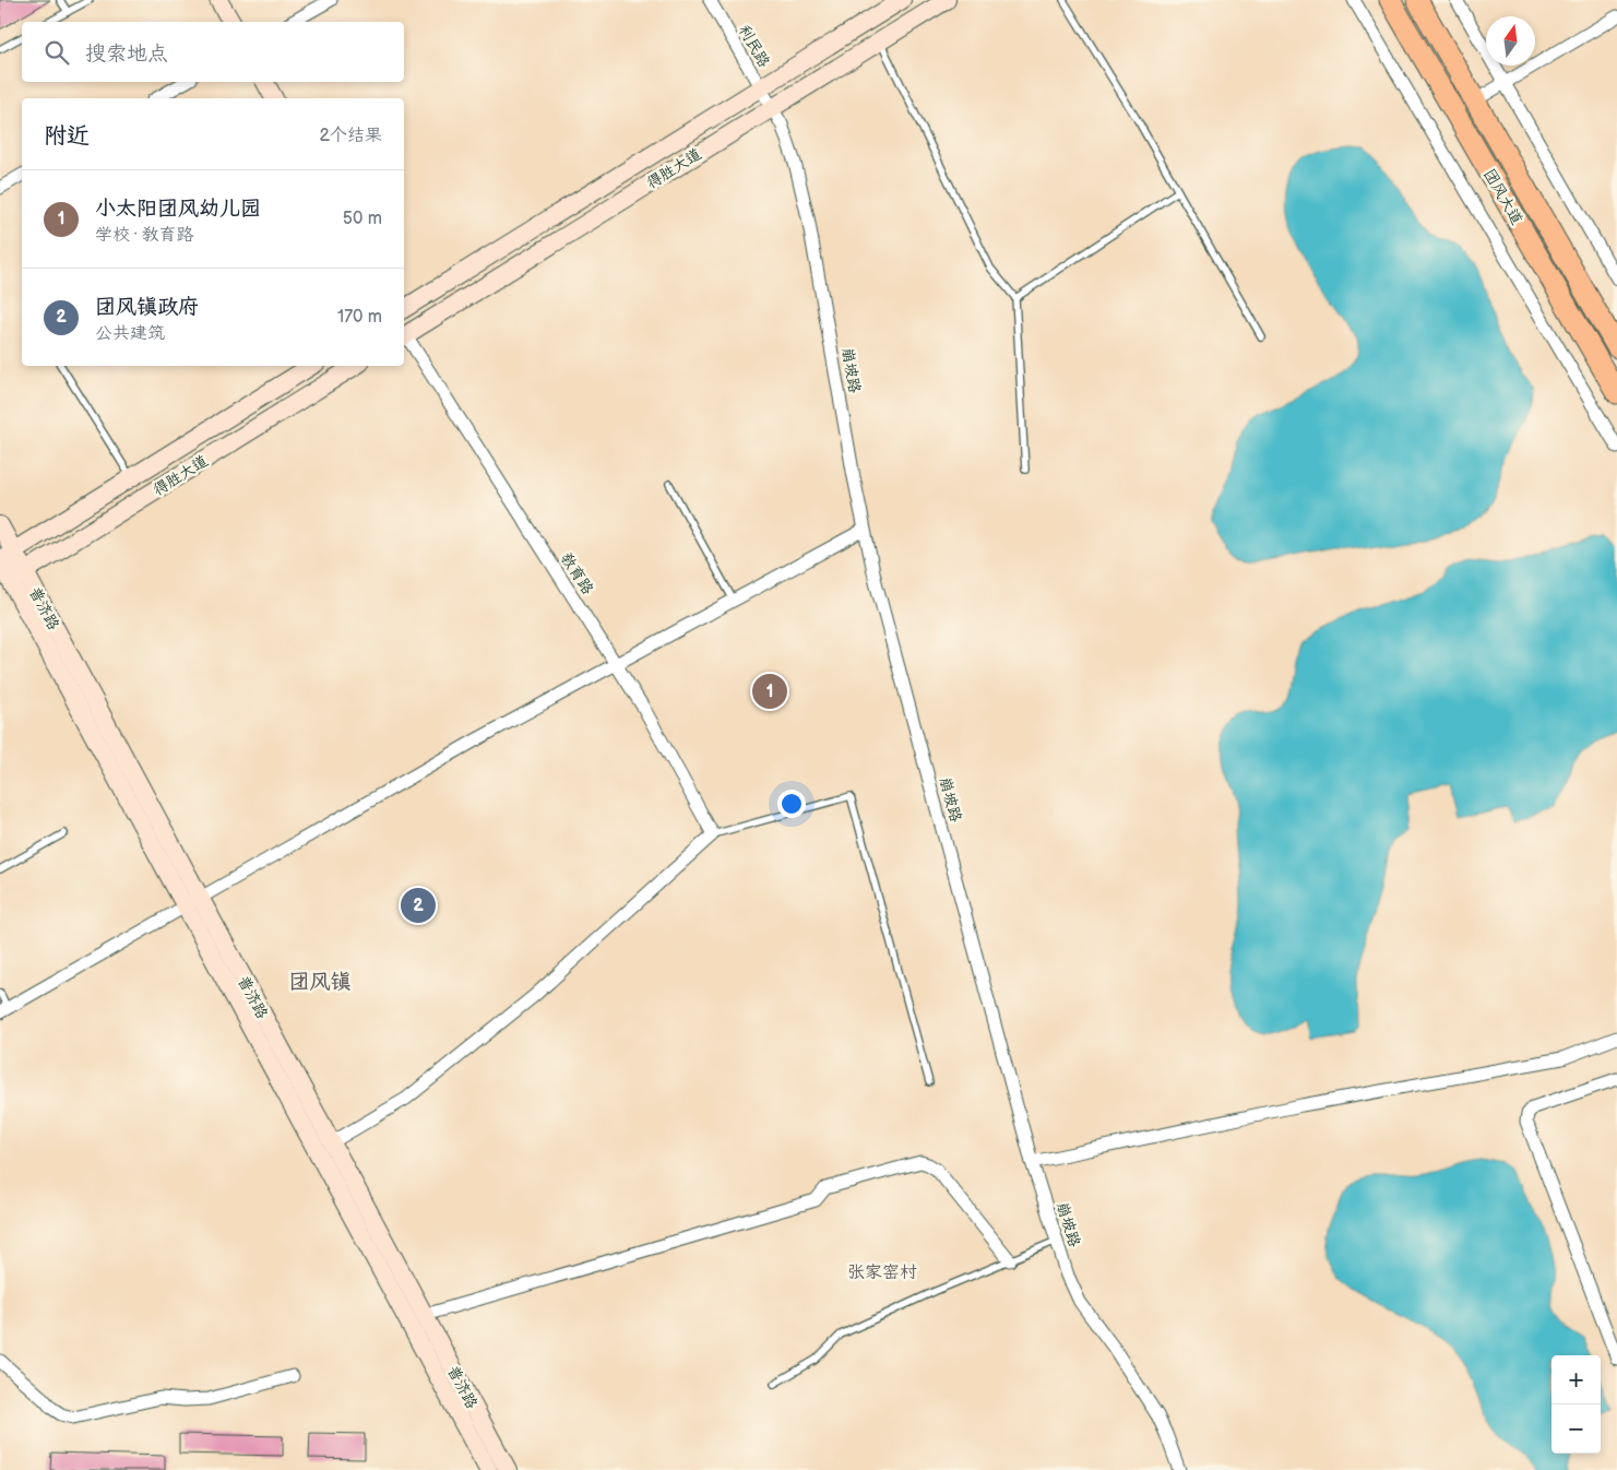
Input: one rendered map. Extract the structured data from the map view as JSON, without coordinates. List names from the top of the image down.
{
  "streets": {
    "main road": ["得胜大道", "团风大道", "普济路"],
    "street": ["利民路", "崩坡路", "教育路"]
  },
  "crossings": [
    ["利民路", "得胜大道"],
    ["利民路", "崩坡路"],
    ["得胜大道", "崩坡路"],
    ["得胜大道", "普济路"]
  ],
  "districts": ["团风镇", "张家窑村"],
  "north": "top",
  "page": {
    "search": "搜索地点",
    "heading": ["附近", "2个结果"],
    "list": [
      {
        "mark": "1",
        "name": "小太阳团风幼儿园",
        "note": "学校 · 教育路",
        "value": "50 m"
      },
      {
        "mark": "2",
        "name": "团风镇政府",
        "note": "公共建筑",
        "value": "170 m"
      }
    ],
    "pins": ["1", "2"],
    "map_buttons": ["+", "−"]
  }
}
